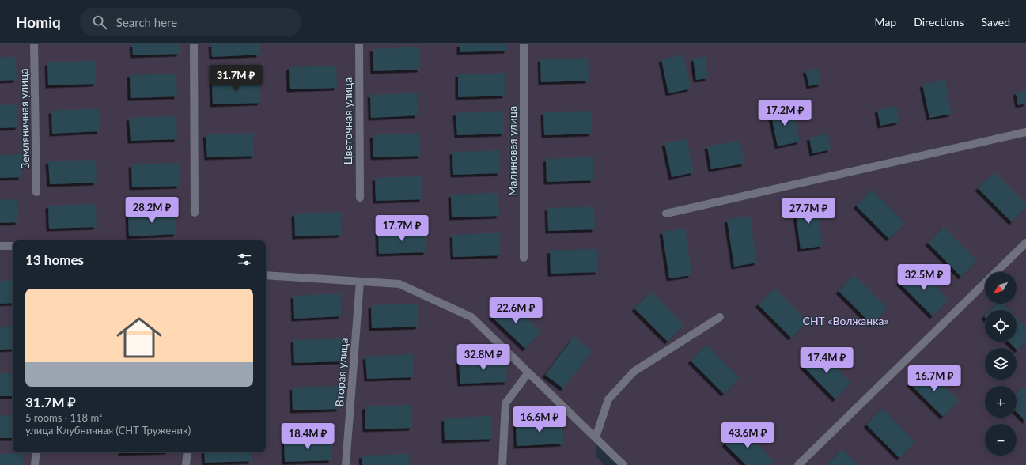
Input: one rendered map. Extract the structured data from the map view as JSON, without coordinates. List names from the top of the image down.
{
  "streets": {
    "street": [
      "Земляничная улица",
      "Цветочная улица",
      "Малиновая улица",
      "Вторая улица"
    ]
  },
  "parks": ["СНТ «Волжанка»"],
  "north": "bottom left",
  "page": {
    "header": "Homiq",
    "search": "Search here",
    "nav": ["Map", "Directions", "Saved"],
    "price": [
      "31.7M ₽",
      "17.2M ₽",
      "28.2M ₽",
      "27.7M ₽",
      "17.7M ₽",
      "32.5M ₽",
      "22.6M ₽",
      "32.8M ₽",
      "17.4M ₽",
      "16.7M ₽",
      "16.6M ₽",
      "43.6M ₽",
      "18.4M ₽"
    ],
    "heading": "13 homes",
    "map_buttons": ["+", "−"],
    "list": [
      {
        "name": "31.7M ₽",
        "note": "5 rooms · 118 m² · улица Клубничная (СНТ Труженик)"
      }
    ]
  }
}
